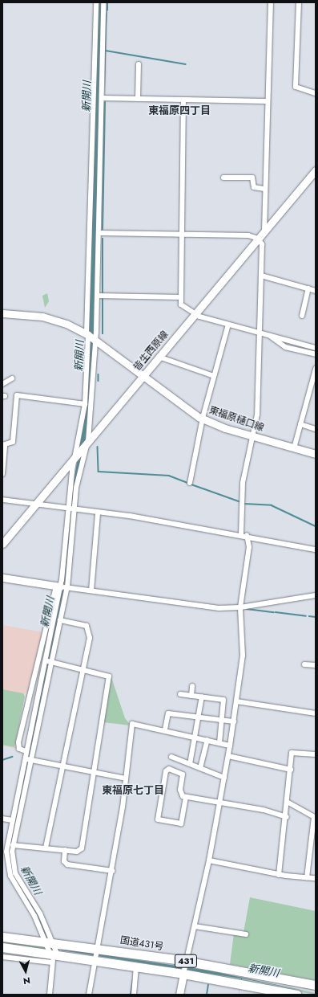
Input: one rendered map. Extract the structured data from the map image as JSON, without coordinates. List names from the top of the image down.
{
  "streets": {
    "highway": ["国道431号", "431"],
    "main road": ["皆生西原線", "東福原樋口線"]
  },
  "crossings": [
    ["皆生西原線", "東福原樋口線"]
  ],
  "districts": ["東福原四丁目", "東福原七丁目"],
  "water": ["新開川"],
  "north": "bottom"
}
